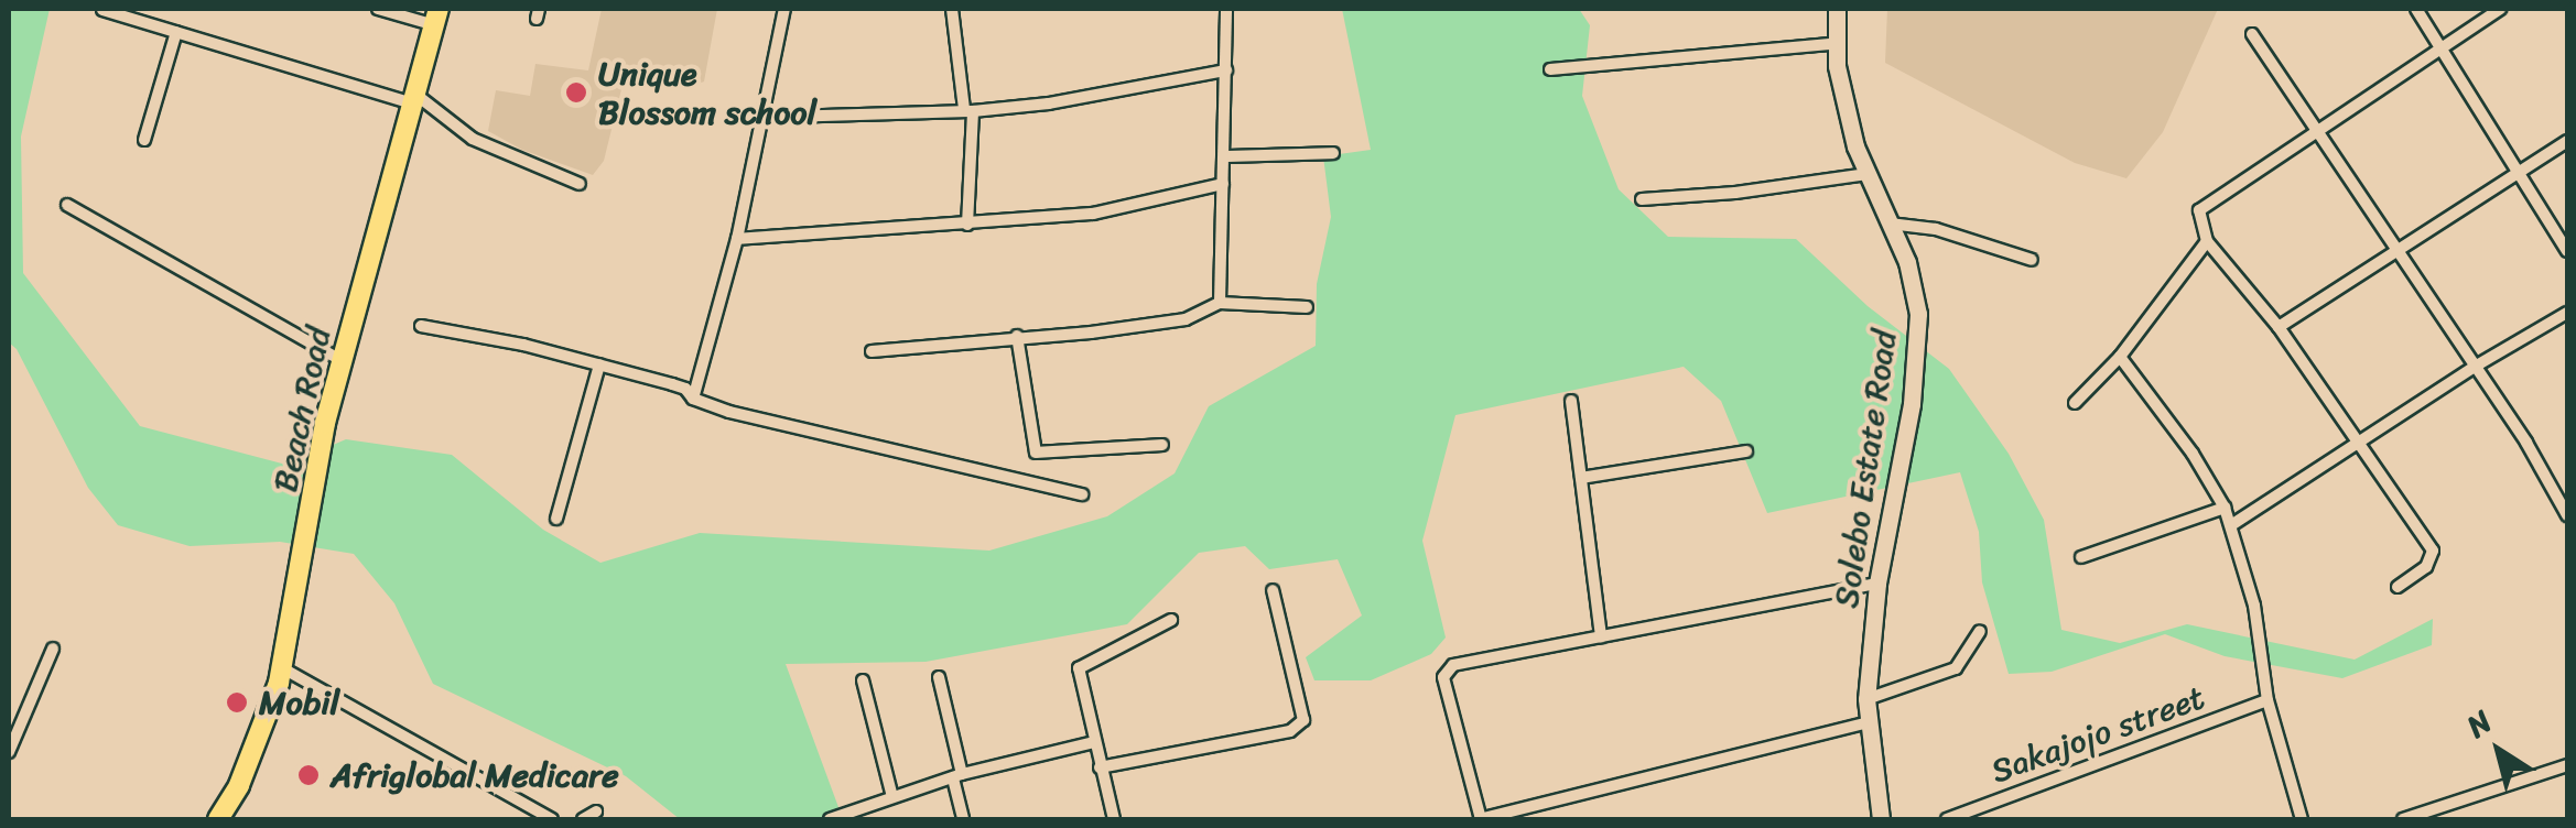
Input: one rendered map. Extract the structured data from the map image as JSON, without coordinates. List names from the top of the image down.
{
  "streets": {
    "main road": ["Beach Road"],
    "street": ["Solebo Estate Road", "Sakajojo street"]
  },
  "places": ["Unique Blossom school", "Mobil", "Afriglobal Medicare"],
  "north": "top left"
}
